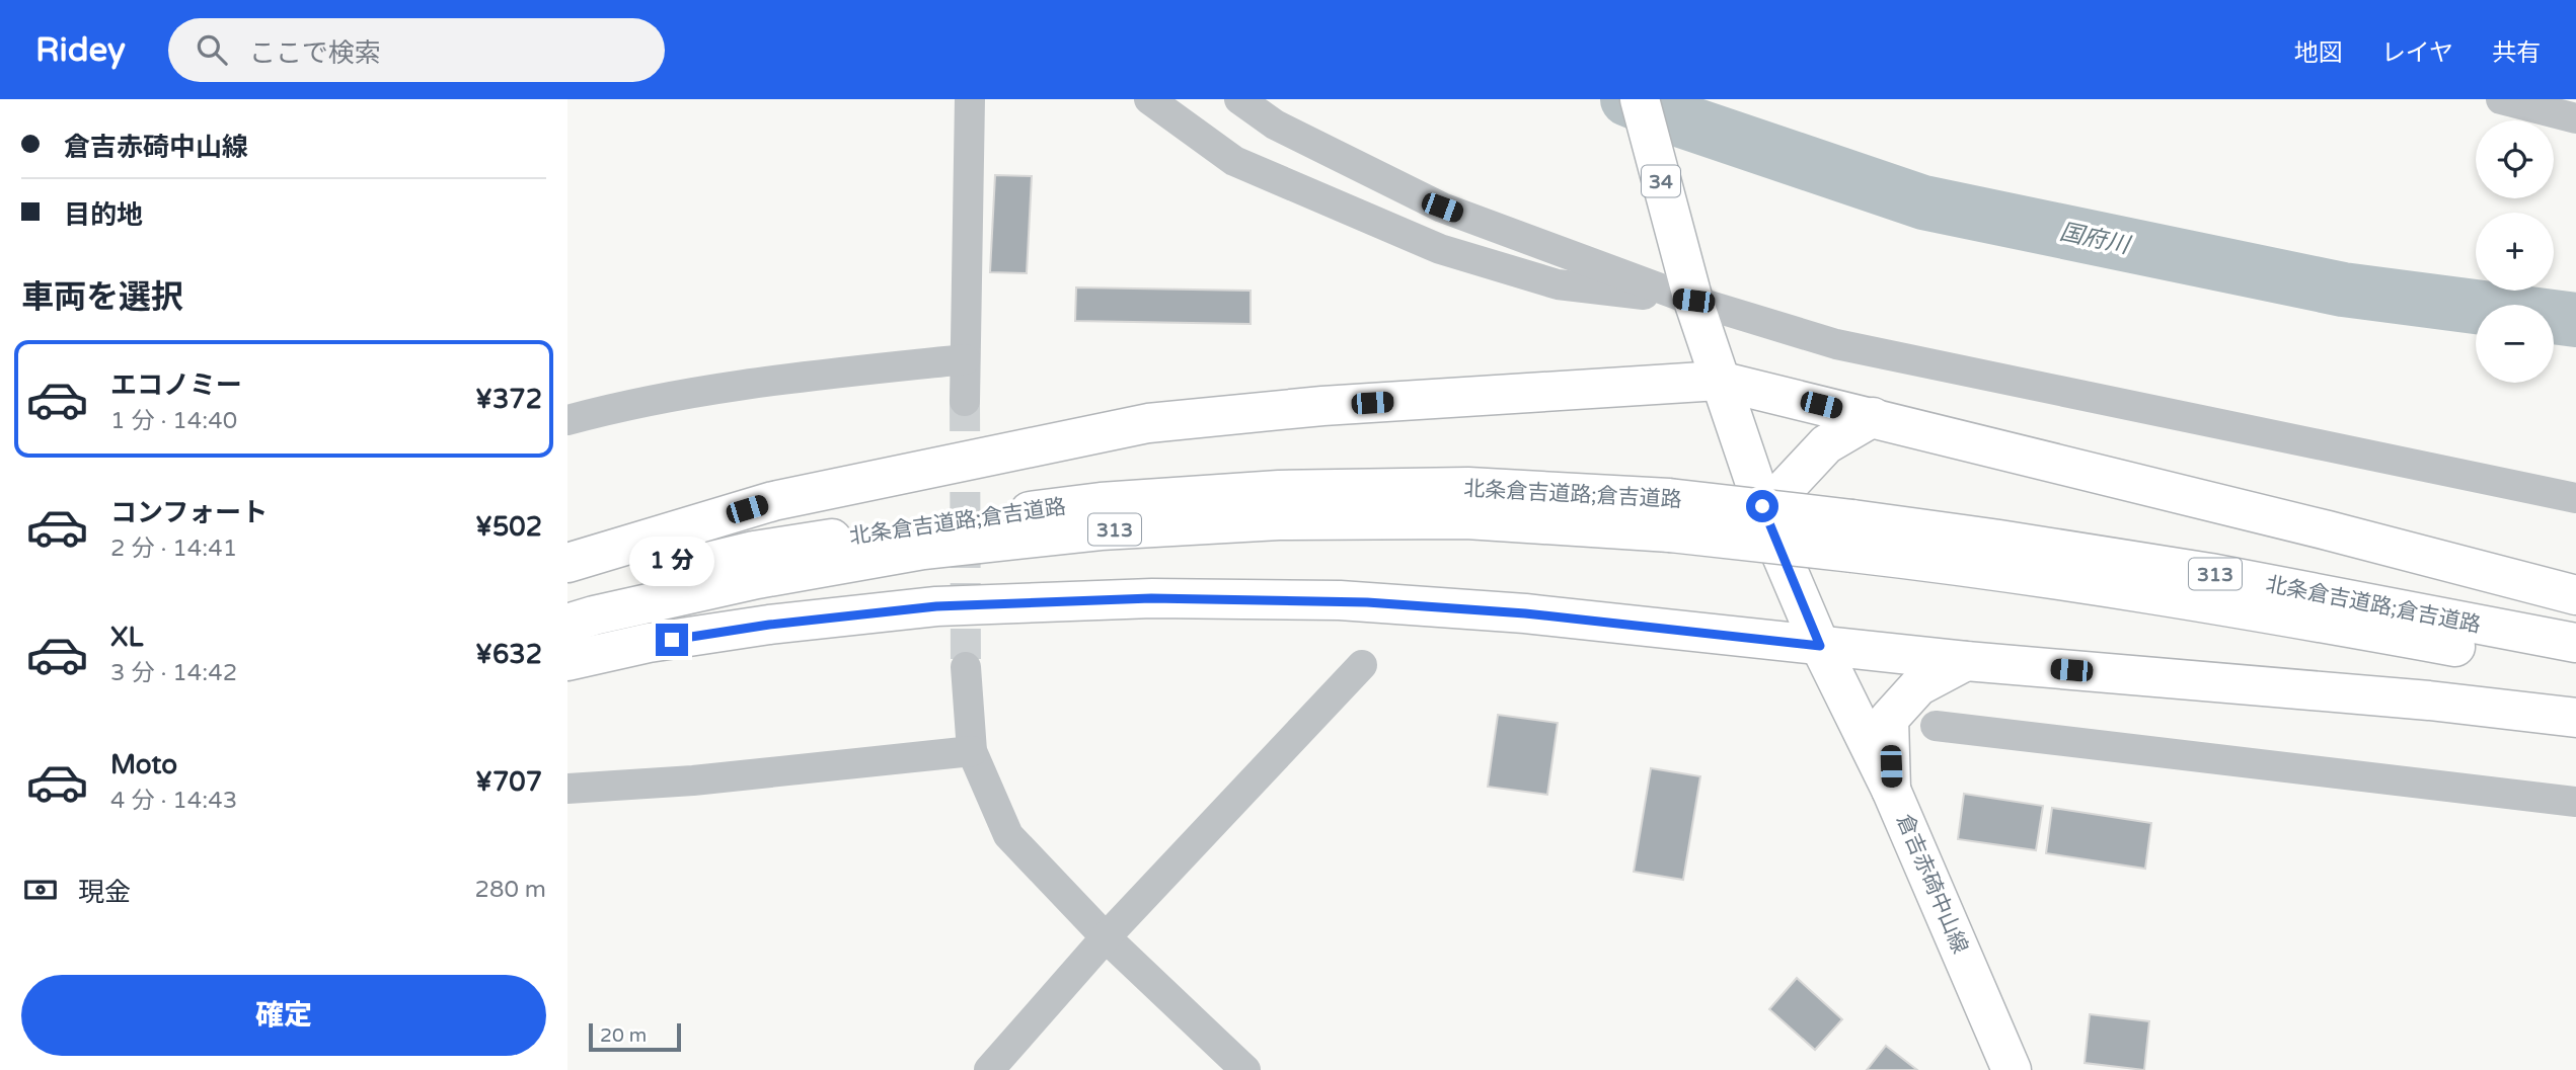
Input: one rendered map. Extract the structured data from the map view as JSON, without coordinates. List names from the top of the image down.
{
  "streets": {
    "main road": [
      "34",
      "北条倉吉道路;倉吉道路",
      "313",
      "倉吉赤碕中山線"
    ]
  },
  "water": ["国府川"],
  "scale_bar": "20 m",
  "page": {
    "header": "Ridey",
    "search": "ここで検索",
    "nav": ["地図", "レイヤ", "共有"],
    "banner": ["倉吉赤碕中山線", "目的地"],
    "map_buttons": ["+", "−"],
    "heading": "車両を選択",
    "list": [
      {
        "name": "エコノミー",
        "note": "1 分 · 14:40",
        "value": "¥372"
      },
      {
        "name": "コンフォート",
        "note": "2 分 · 14:41",
        "value": "¥502"
      },
      {
        "name": "XL",
        "note": "3 分 · 14:42",
        "value": "¥632"
      },
      {
        "name": "Moto",
        "note": "4 分 · 14:43",
        "value": "¥707"
      }
    ],
    "bubble": "1 分",
    "pay": ["現金", "280 m"],
    "buttons": "確定",
    "scale": "20 m"
  }
}
